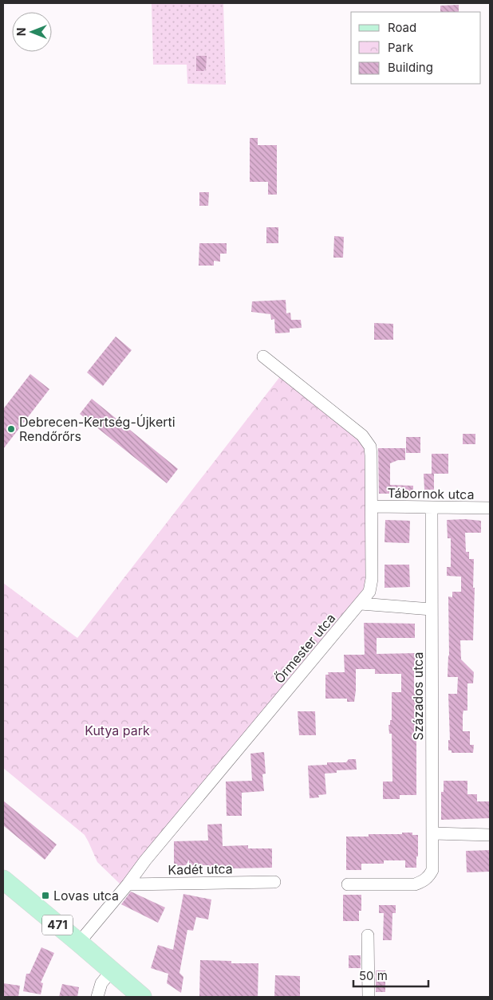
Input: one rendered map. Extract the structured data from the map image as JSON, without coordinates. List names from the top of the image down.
{
  "streets": {
    "main road": ["471"],
    "street": [
      "Tábornok utca",
      "Őrmester utca",
      "Százados utca",
      "Kadét utca"
    ]
  },
  "crossings": [
    ["Tábornok utca", "Őrmester utca"],
    ["Tábornok utca", "Százados utca"],
    ["Őrmester utca", "Kadét utca"],
    ["Őrmester utca", "471"]
  ],
  "parks": ["Kutya park"],
  "places": {
    "other": ["Debrecen-Kertség-Újkerti Rendőrőrs"],
    "transit": ["Lovas utca"]
  },
  "legend": ["Road", "Park", "Building"],
  "scale_bar": "50 m",
  "north": "left"
}
